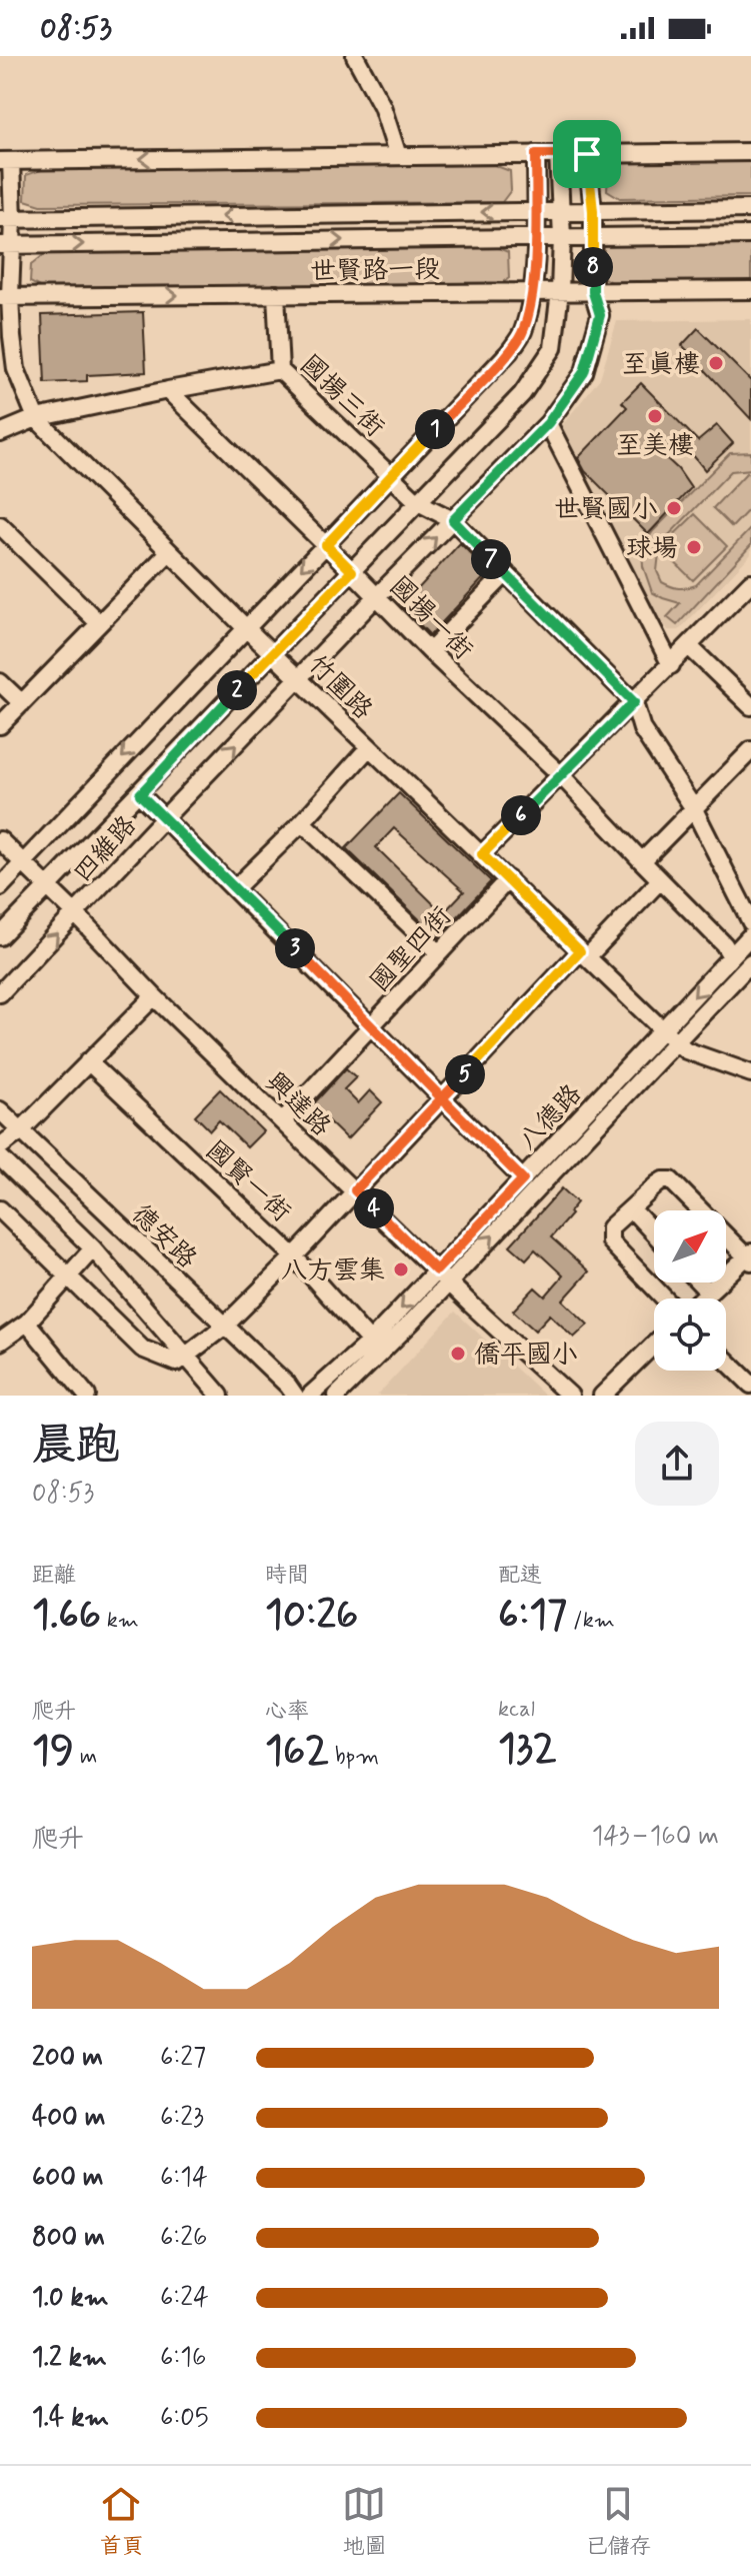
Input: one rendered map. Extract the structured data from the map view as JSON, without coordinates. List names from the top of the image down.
{
  "streets": {
    "street": [
      "世賢路一段",
      "國揚三街",
      "國揚一街",
      "竹圍路",
      "四維路",
      "國聖四街",
      "興達路",
      "八德路",
      "國賢一街",
      "德安路"
    ]
  },
  "crossings": [
    ["世賢路一段", "國揚三街"],
    ["世賢路一段", "竹圍路"],
    ["世賢路一段", "四維路"],
    ["國揚三街", "四維路"],
    ["國揚一街", "四維路"],
    ["國揚一街", "八德路"],
    ["竹圍路", "四維路"],
    ["竹圍路", "國聖四街"],
    ["竹圍路", "八德路"],
    ["四維路", "興達路"],
    ["國聖四街", "興達路"],
    ["興達路", "八德路"],
    ["八德路", "國賢一街"]
  ],
  "places": [
    "至真樓",
    "至美樓",
    "世賢國小",
    "球場",
    "八方雲集",
    "僑平國小"
  ],
  "north": "top right",
  "page": {
    "status": "08:53",
    "pins": [
      "8",
      "1",
      "7",
      "2",
      "6",
      "3",
      "5",
      "4"
    ],
    "heading": ["晨跑", "08:53"],
    "stats": [
      ["距離", "1.66 km"],
      ["時間", "10:26"],
      ["配速", "6:17 /km"],
      ["爬升", "19 m"],
      ["心率", "162 bpm"],
      ["kcal", "132"]
    ],
    "chart": ["爬升", "143–160 m"],
    "list": [
      {
        "name": "200 m",
        "note": "6:27"
      },
      {
        "name": "400 m",
        "note": "6:23"
      },
      {
        "name": "600 m",
        "note": "6:14"
      },
      {
        "name": "800 m",
        "note": "6:26"
      },
      {
        "name": "1.0 km",
        "note": "6:24"
      },
      {
        "name": "1.2 km",
        "note": "6:16"
      },
      {
        "name": "1.4 km",
        "note": "6:05"
      }
    ],
    "tabs": ["首頁", "地圖", "已儲存"]
  }
}
